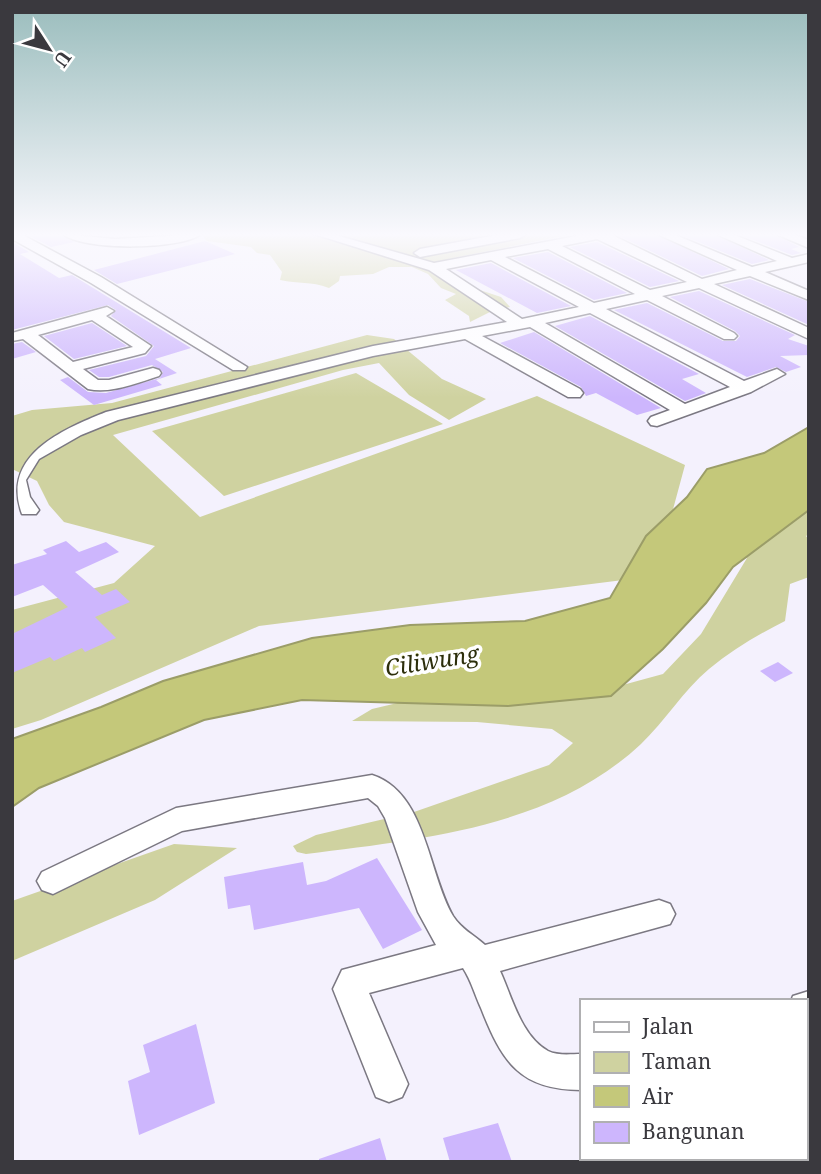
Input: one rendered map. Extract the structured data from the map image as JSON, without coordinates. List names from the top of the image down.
{
  "water": ["Ciliwung"],
  "legend": [
    "Jalan",
    "Taman",
    "Air",
    "Bangunan"
  ],
  "north": "bottom right"
}
